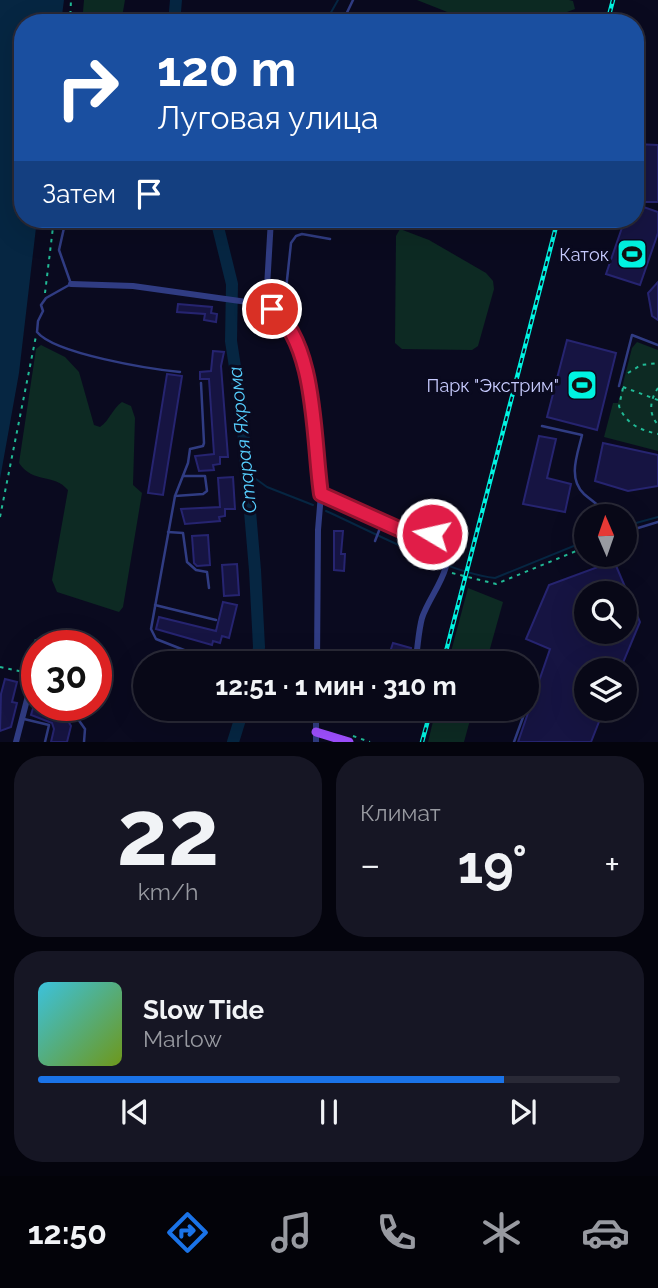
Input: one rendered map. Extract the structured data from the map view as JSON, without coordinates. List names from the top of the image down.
{
  "water": ["Старая Яхрома"],
  "places": {
    "sports": ["Каток", "Парк \"Экстрим\""]
  },
  "north": "top",
  "page": {
    "turn": ["120 m", "Луговая улица"],
    "then": "Затем",
    "limit": "30",
    "trip": "12:51 · 1 мин · 310 m",
    "tile": [
      ["22", "km/h"],
      "Климат"
    ],
    "heat": ["−", "19°", "+"],
    "song": ["Slow Tide", "Marlow"],
    "tabs": "12:50"
  }
}
